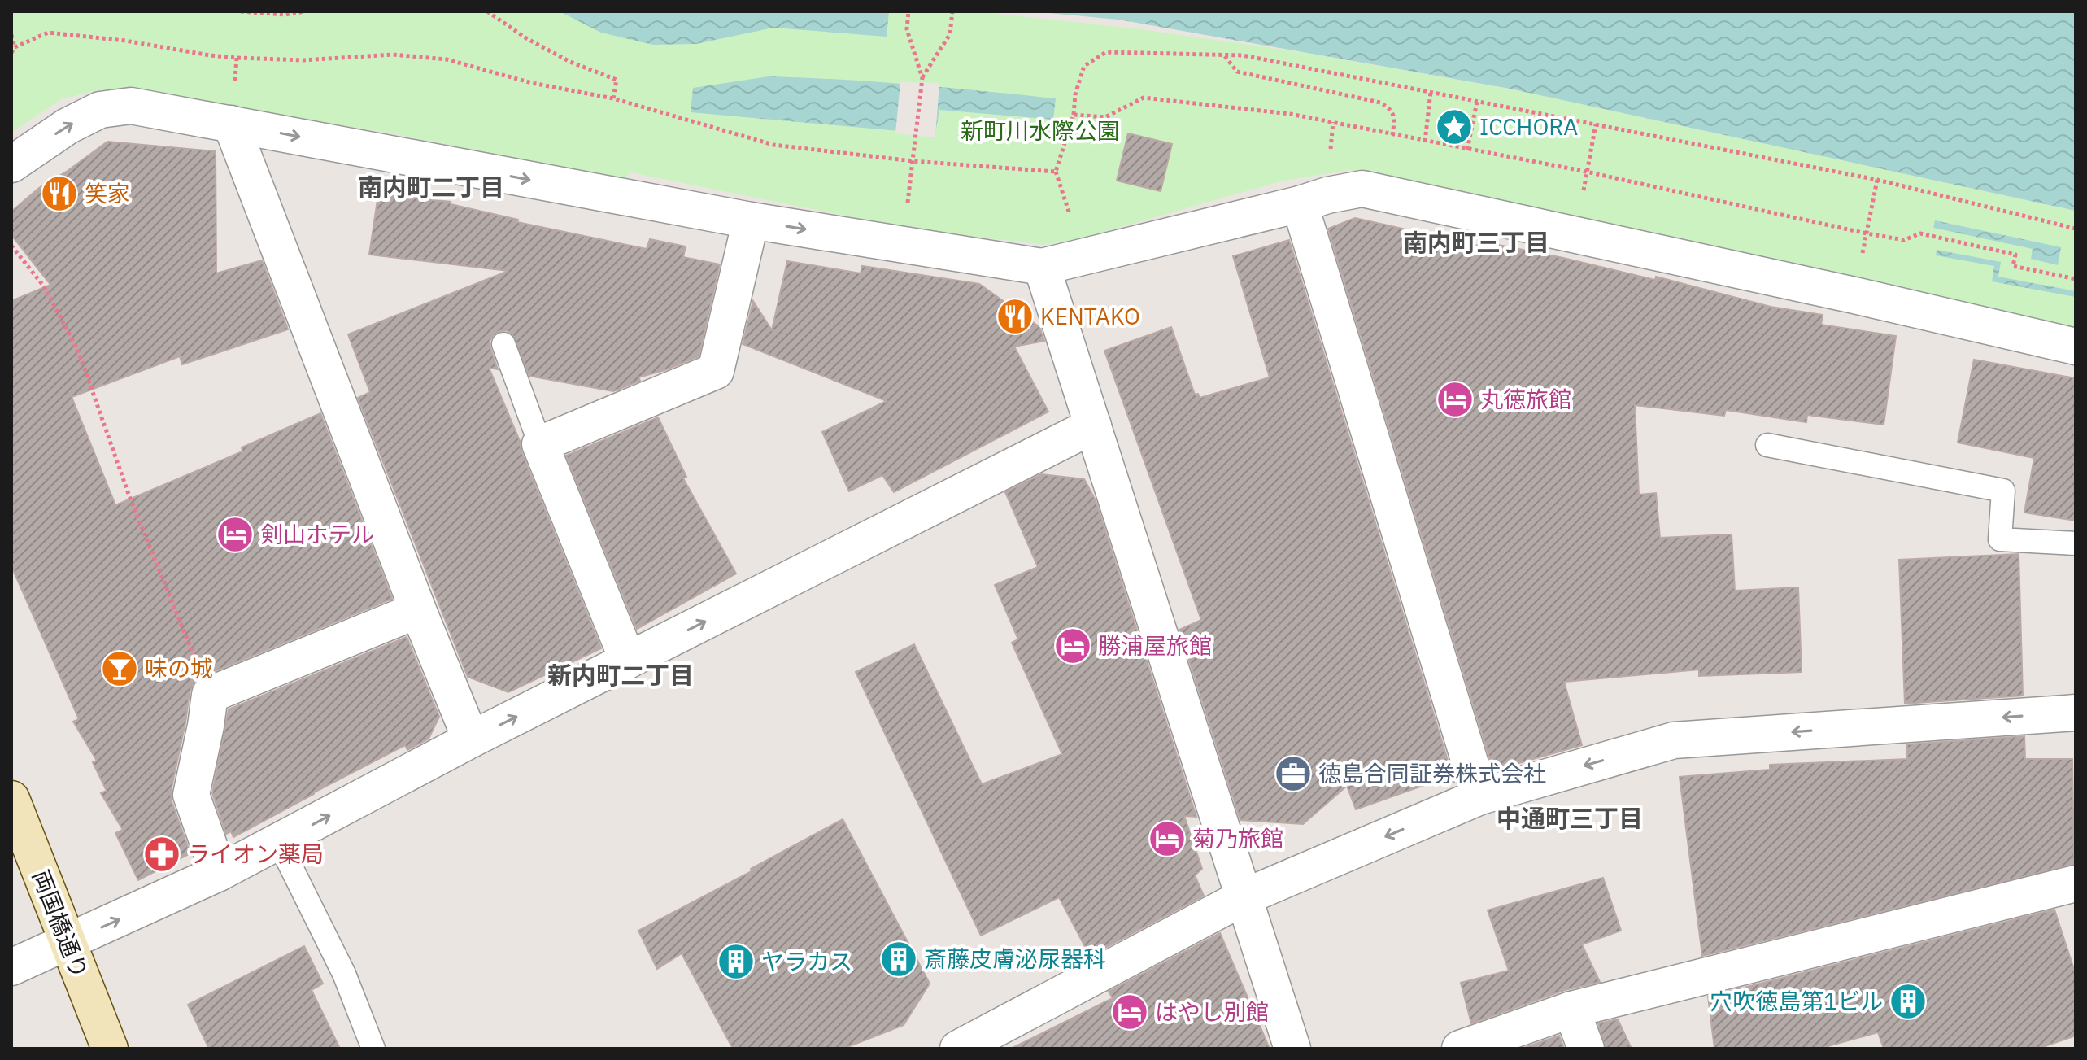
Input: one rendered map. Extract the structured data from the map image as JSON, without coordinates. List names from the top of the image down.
{
  "streets": {
    "street": ["両国橋通り"]
  },
  "districts": [
    "南内町二丁目",
    "南内町三丁目",
    "新内町二丁目",
    "中通町三丁目"
  ],
  "parks": ["新町川水際公園"],
  "places": {
    "place": ["ICCHORA"],
    "restaurant": ["笑家", "KENTAKO"],
    "hotel": [
      "丸徳旅館",
      "剣山ホテル",
      "勝浦屋旅館",
      "菊乃旅館",
      "はやし別館"
    ],
    "bar": ["味の城"],
    "office": ["徳島合同証券株式会社"],
    "pharmacy": ["ライオン薬局"],
    "building": ["斎藤皮膚泌尿器科", "ヤラカス", "穴吹徳島第1ビル"]
  }
}
